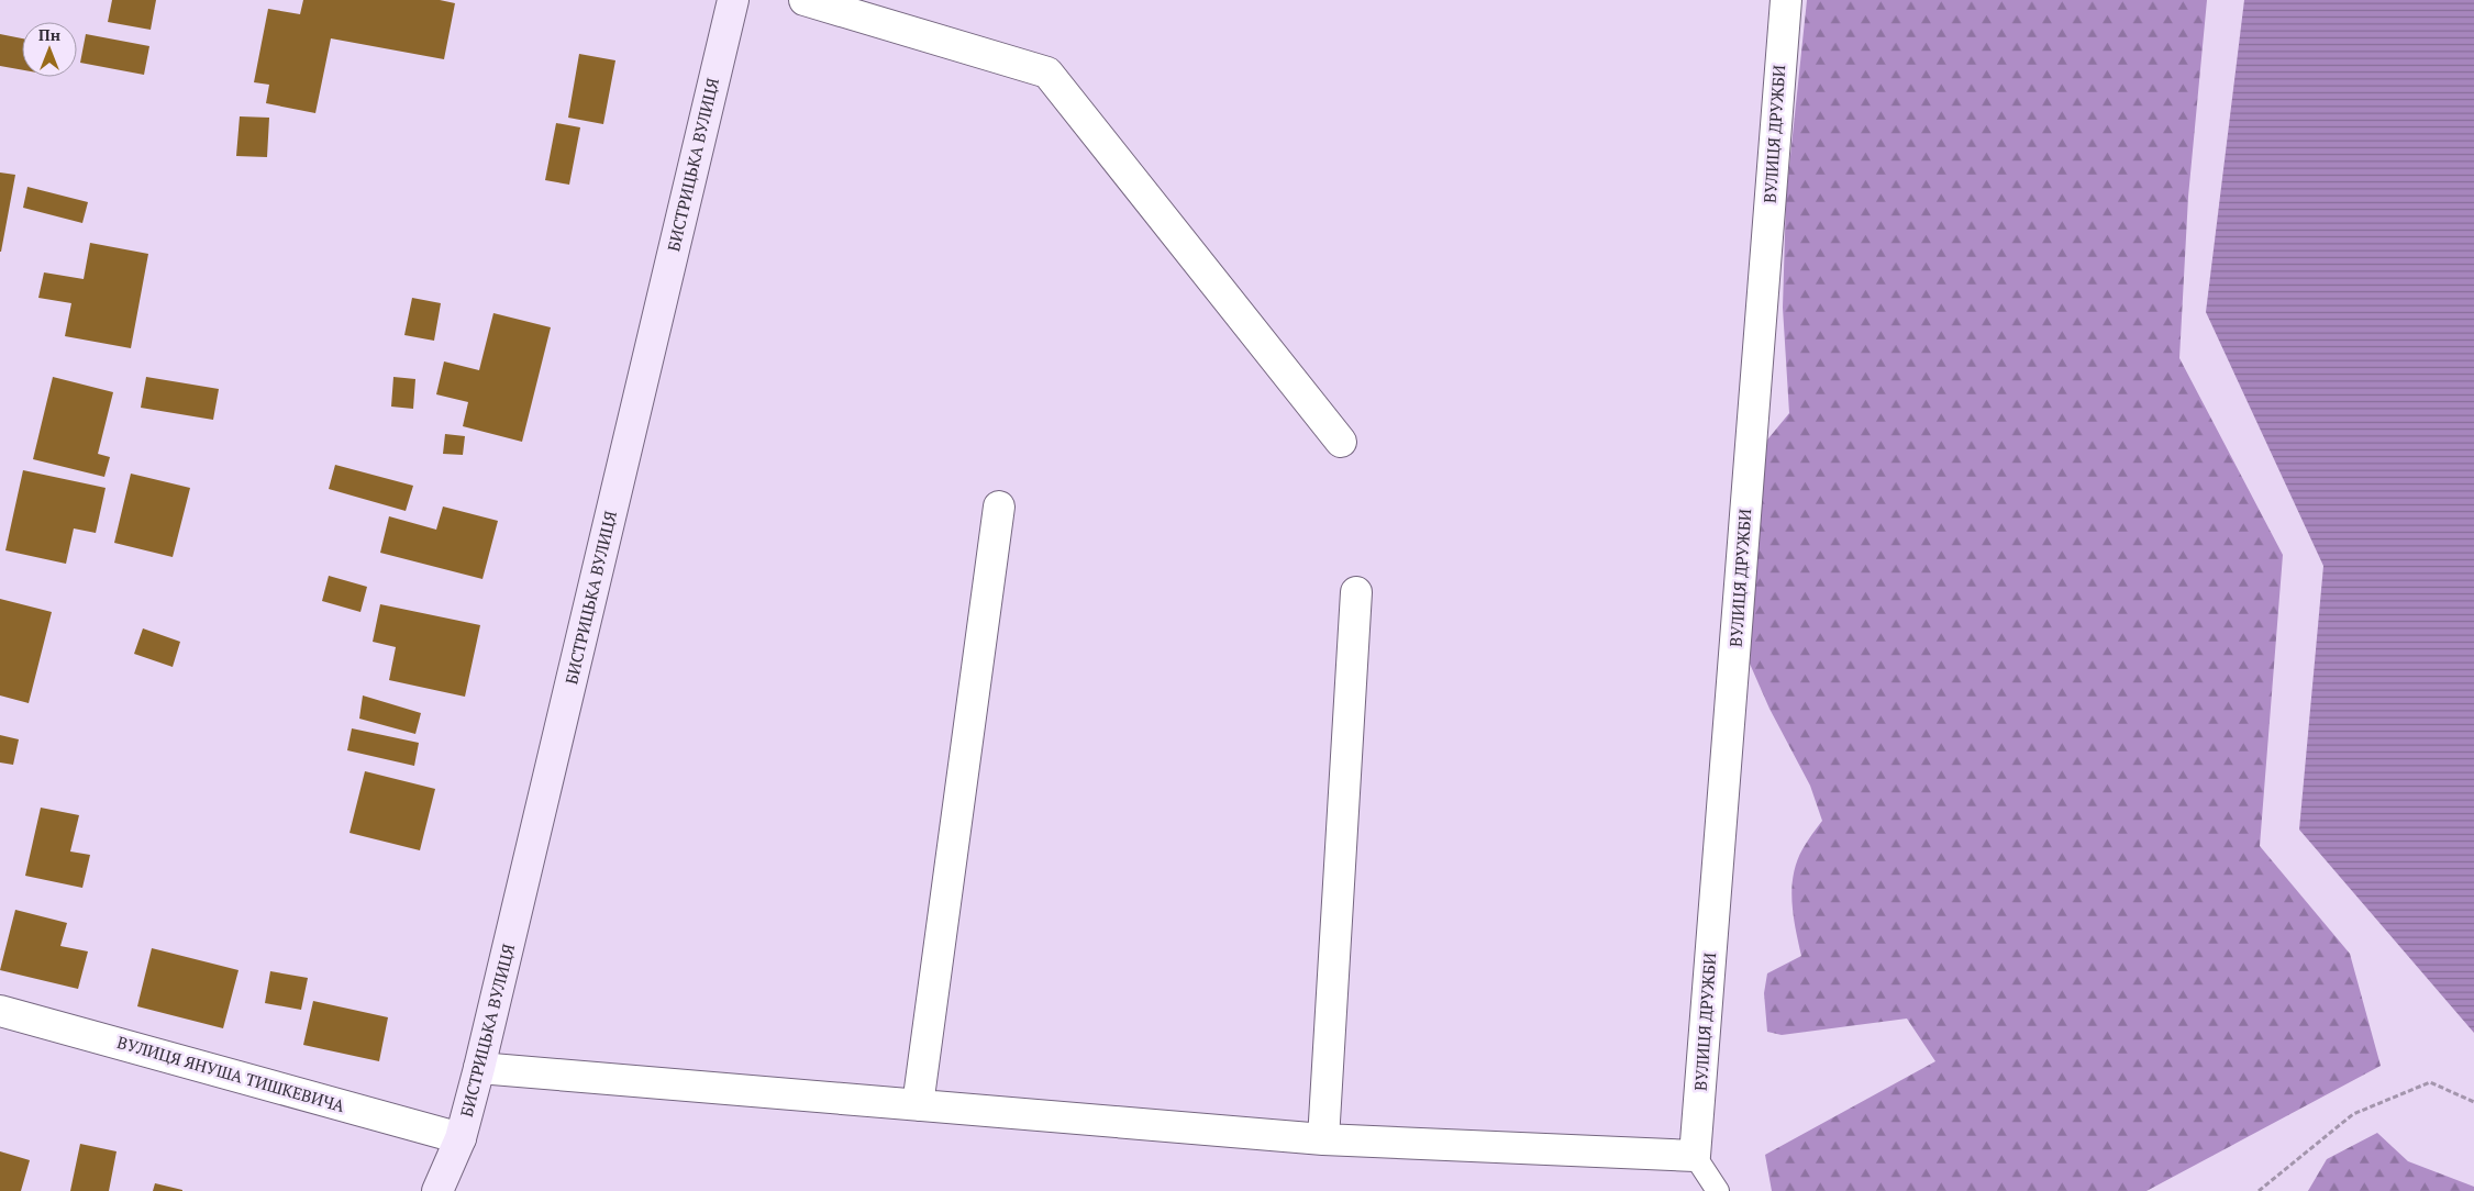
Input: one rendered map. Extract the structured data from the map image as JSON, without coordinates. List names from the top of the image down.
{
  "streets": {
    "street": ["ВУЛИЦЯ ДРУЖБИ", "БИСТРИЦЬКА ВУЛИЦЯ", "ВУЛИЦЯ ЯНУША ТИШКЕВИЧА"]
  },
  "crossings": [
    ["БИСТРИЦЬКА ВУЛИЦЯ", "ВУЛИЦЯ ЯНУША ТИШКЕВИЧА"]
  ],
  "north": "top"
}
